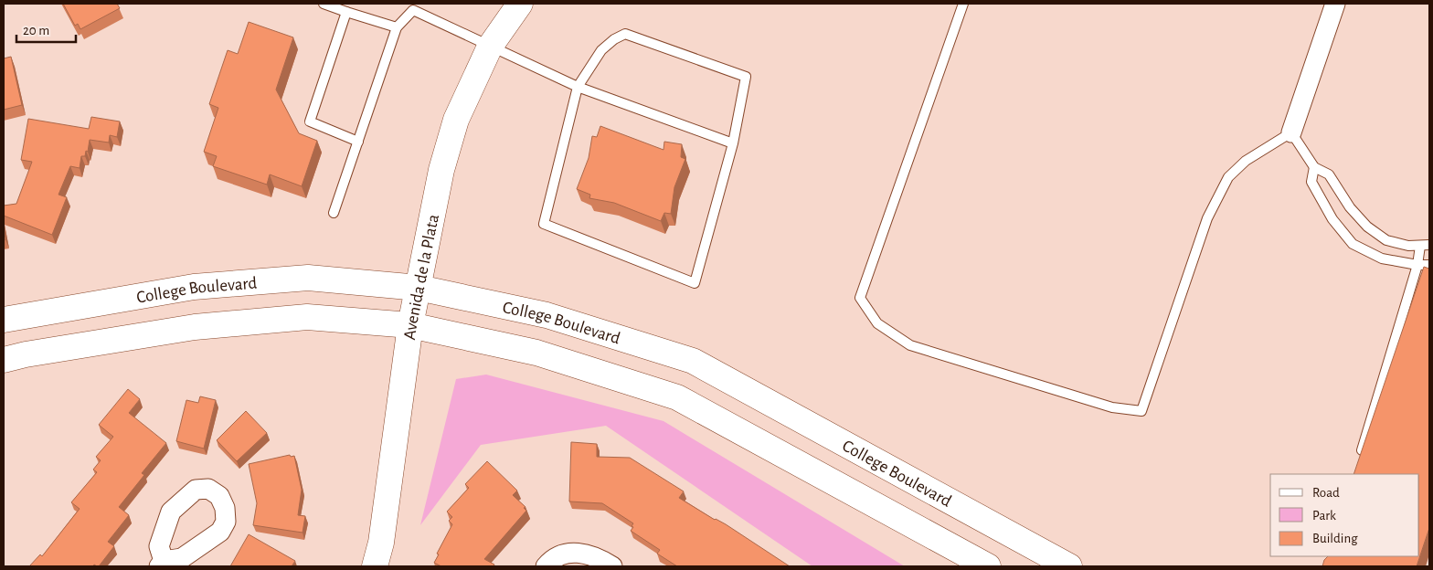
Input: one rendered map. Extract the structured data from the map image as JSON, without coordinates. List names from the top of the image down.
{
  "streets": {
    "main road": ["Avenida de la Plata", "College Boulevard"]
  },
  "crossings": [
    ["Avenida de la Plata", "College Boulevard"]
  ],
  "legend": ["Road", "Park", "Building"],
  "scale_bar": "20 m"
}
